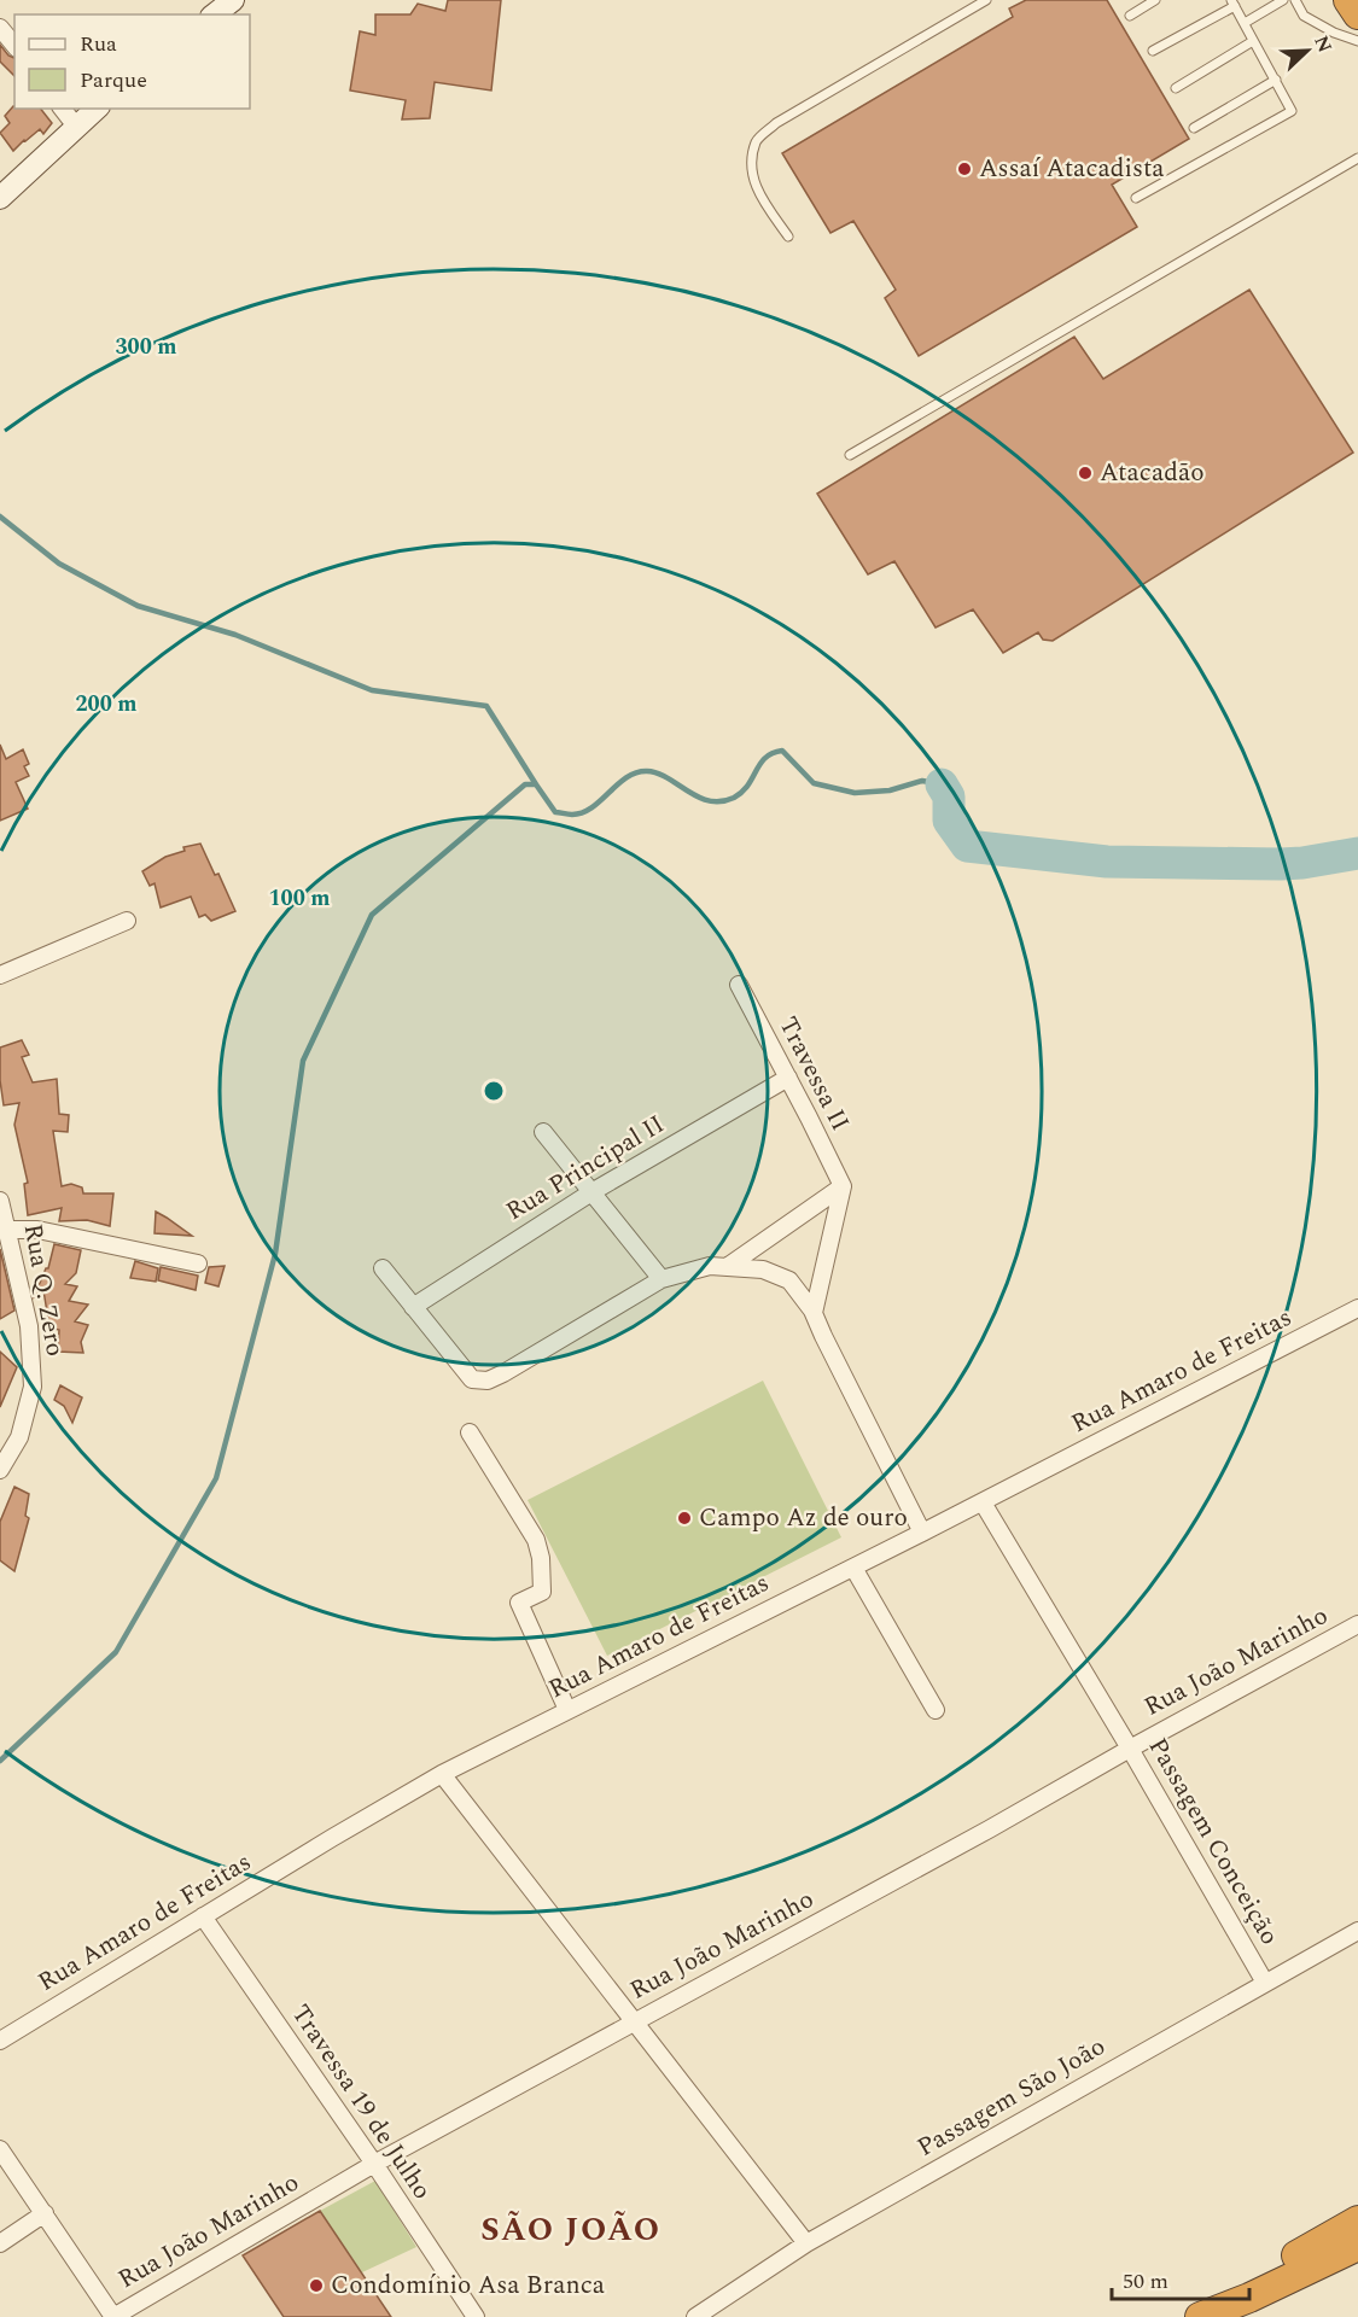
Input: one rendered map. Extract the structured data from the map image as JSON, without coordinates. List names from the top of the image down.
{
  "streets": {
    "street": [
      "Travessa II",
      "Rua Principal II",
      "Rua Q. Zero",
      "Rua Amaro de Freitas",
      "Rua João Marinho",
      "Passagem Conceição",
      "Passagem São João",
      "Travessa 19 de Julho"
    ]
  },
  "crossings": [
    ["Travessa II", "Rua Principal II"],
    ["Rua Amaro de Freitas", "Passagem Conceição"],
    ["Rua Amaro de Freitas", "Travessa 19 de Julho"],
    ["Rua João Marinho", "Passagem Conceição"],
    ["Rua João Marinho", "Travessa 19 de Julho"],
    ["Passagem Conceição", "Passagem São João"]
  ],
  "districts": ["SÃO JOÃO"],
  "places": [
    "Assaí Atacadista",
    "Atacadão",
    "Campo Az de ouro",
    "Condomínio Asa Branca"
  ],
  "legend": ["Rua", "Parque"],
  "scale_bar": "50 m",
  "north": "top right",
  "rings": ["300 m", "200 m", "100 m"]
}
